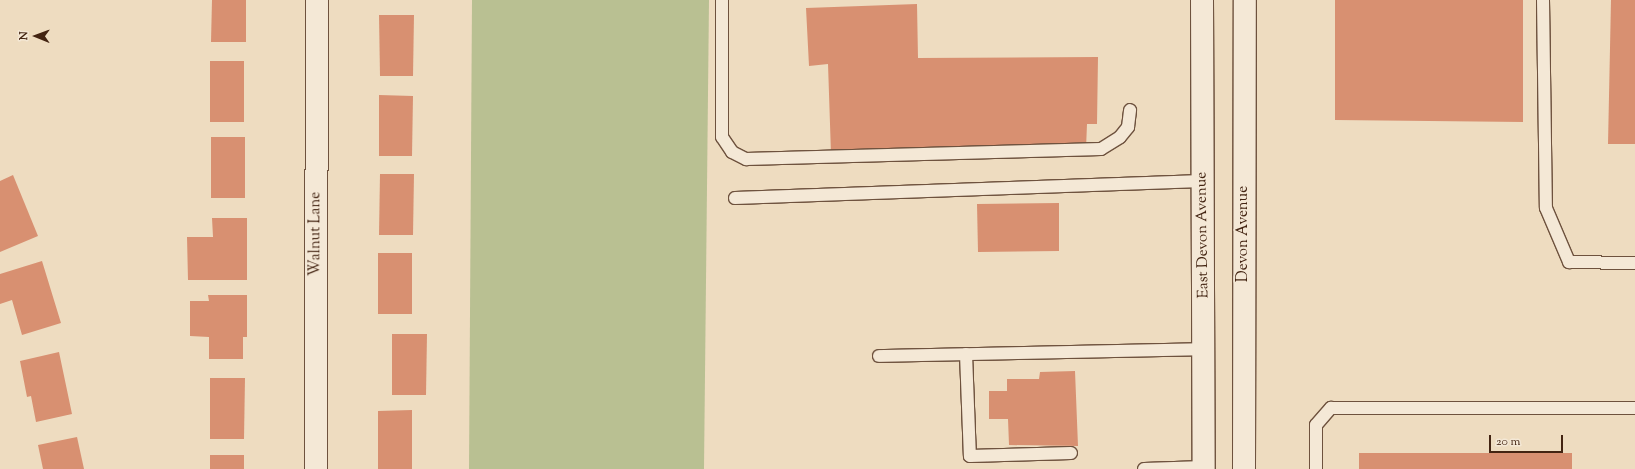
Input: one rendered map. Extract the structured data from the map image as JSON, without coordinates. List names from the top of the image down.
{
  "streets": {
    "main road": ["Walnut Lane", "Devon Avenue", "East Devon Avenue"]
  },
  "scale_bar": "20 m",
  "north": "left"
}
